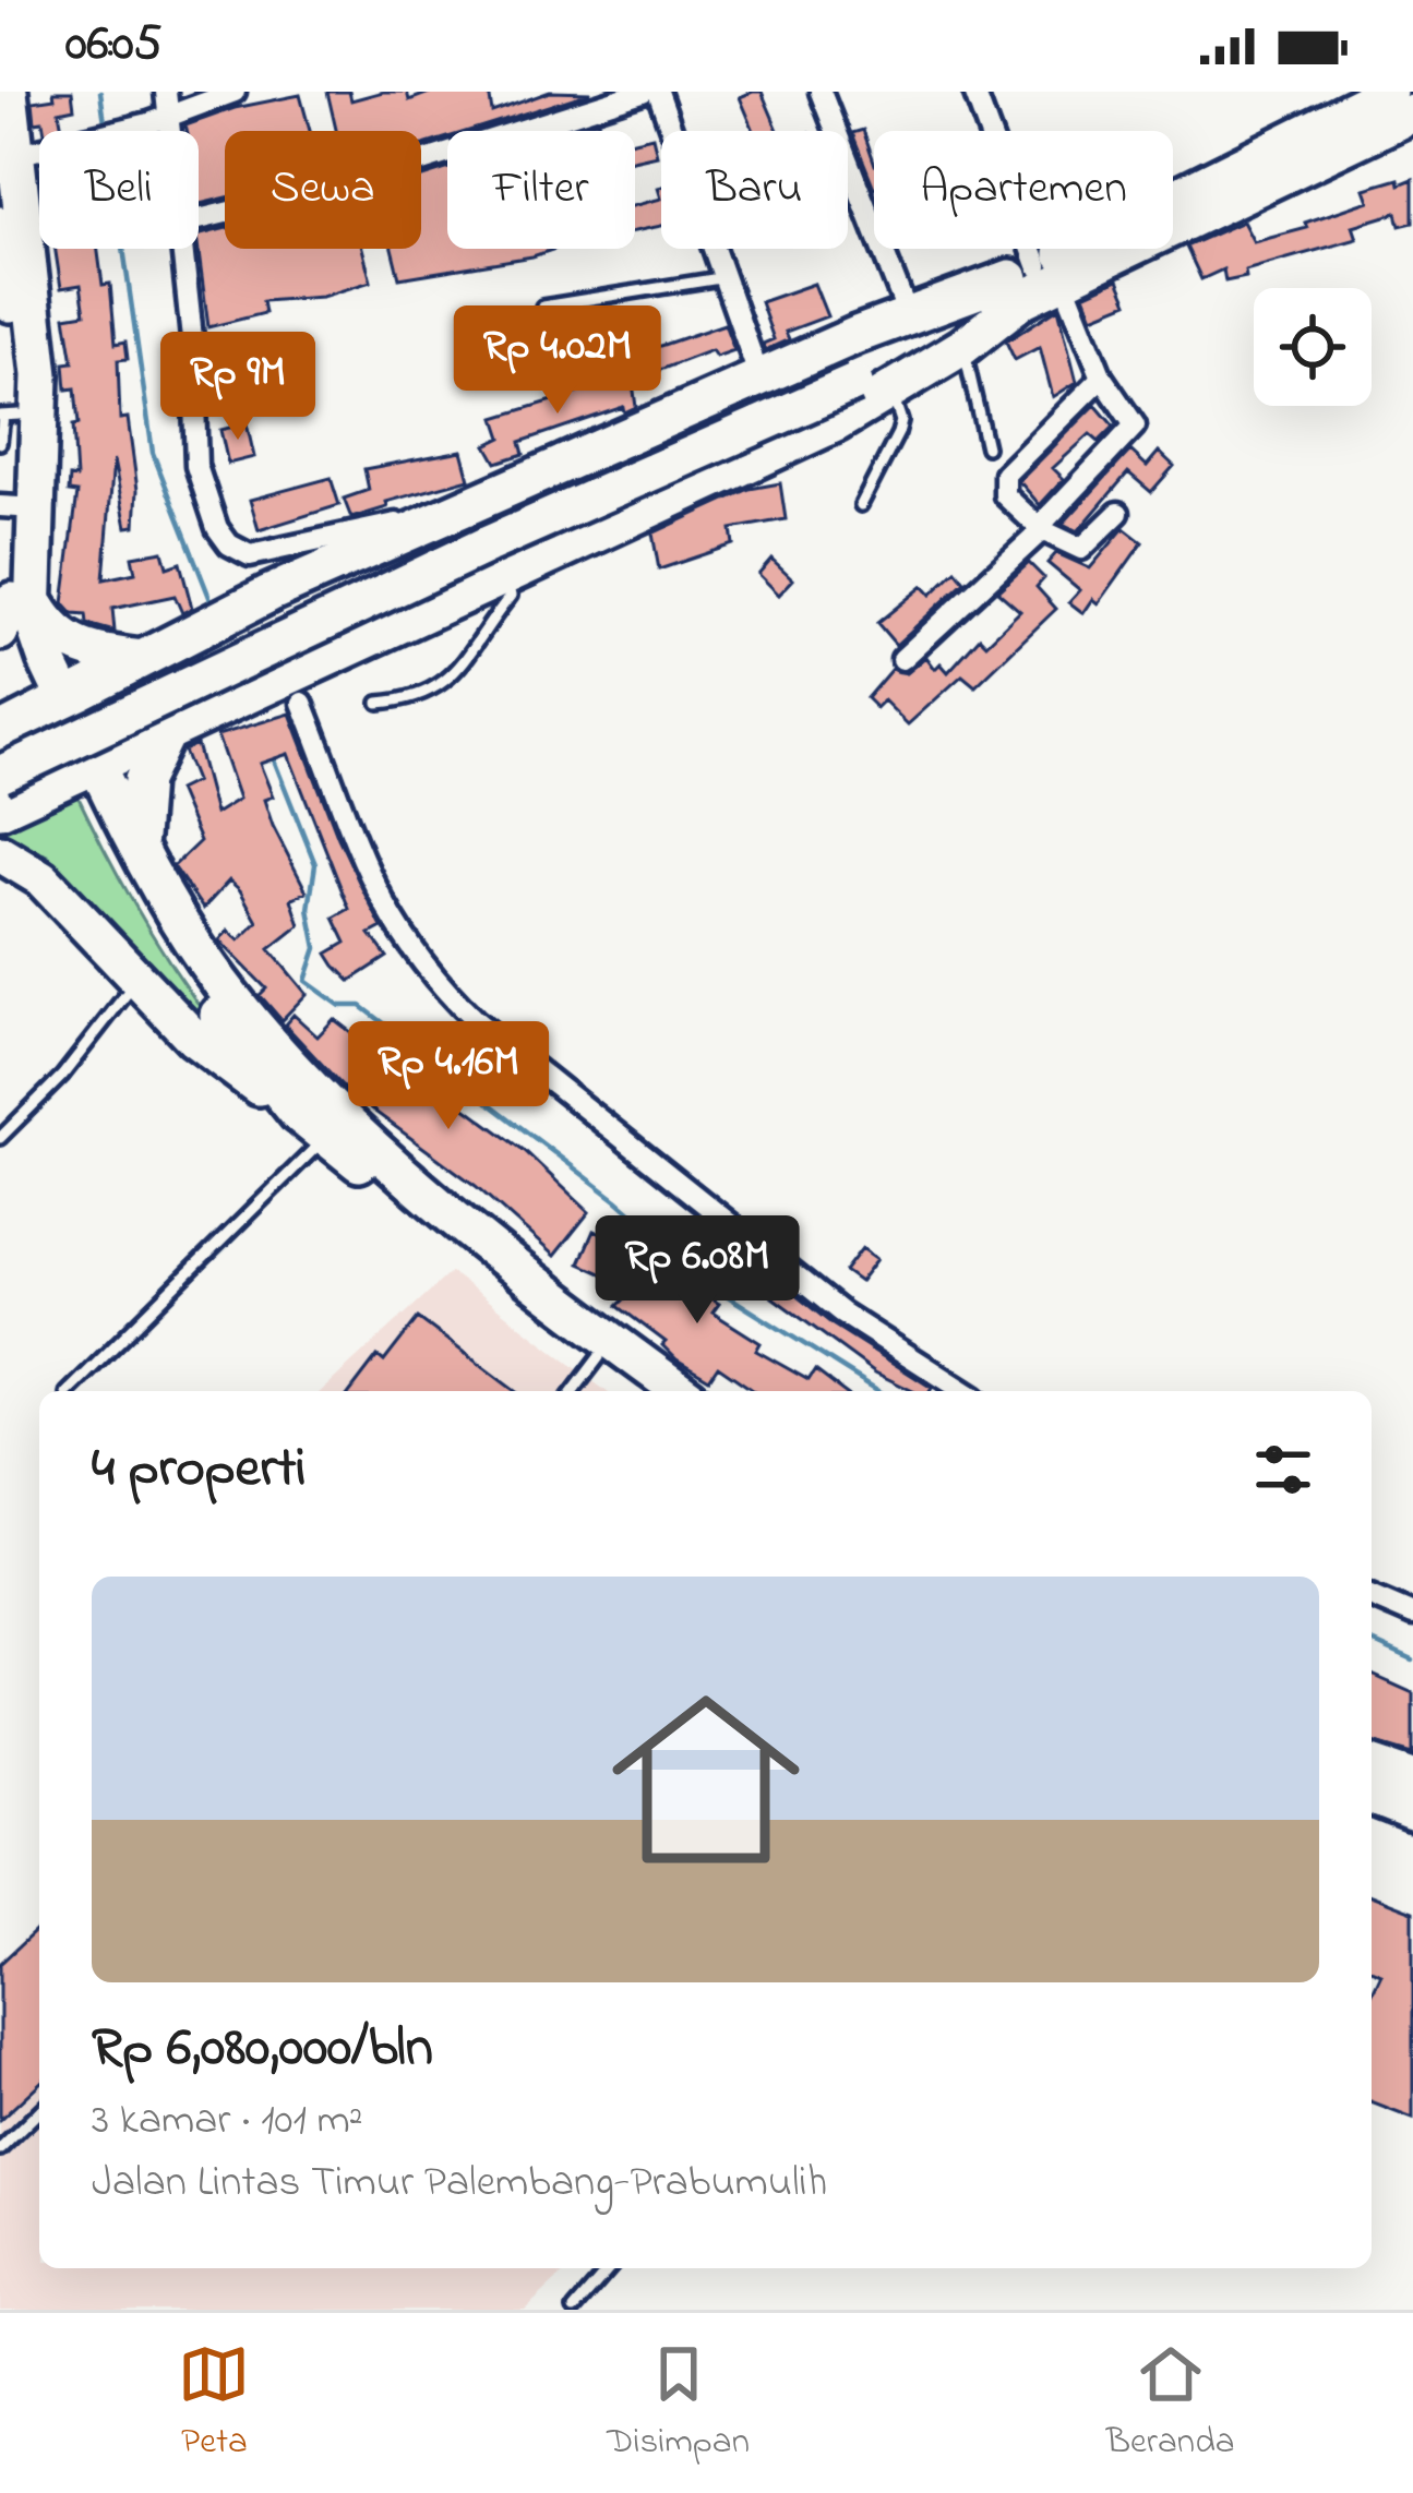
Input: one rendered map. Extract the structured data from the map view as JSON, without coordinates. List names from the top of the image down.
{
  "page": {
    "status": "06:05",
    "chip": [
      "Beli",
      "Sewa",
      "Filter",
      "Baru",
      "Apartemen"
    ],
    "price": [
      "Rp 4.02M",
      "Rp 9M",
      "Rp 4.16M",
      "Rp 6.08M"
    ],
    "heading": "4 properti",
    "list": [
      {
        "name": "Rp 6,080,000/bln",
        "note": "3 kamar · 101 m² · Jalan Lintas Timur Palembang-Prabumulih"
      }
    ],
    "tabs": ["Peta", "Disimpan", "Beranda"]
  }
}
